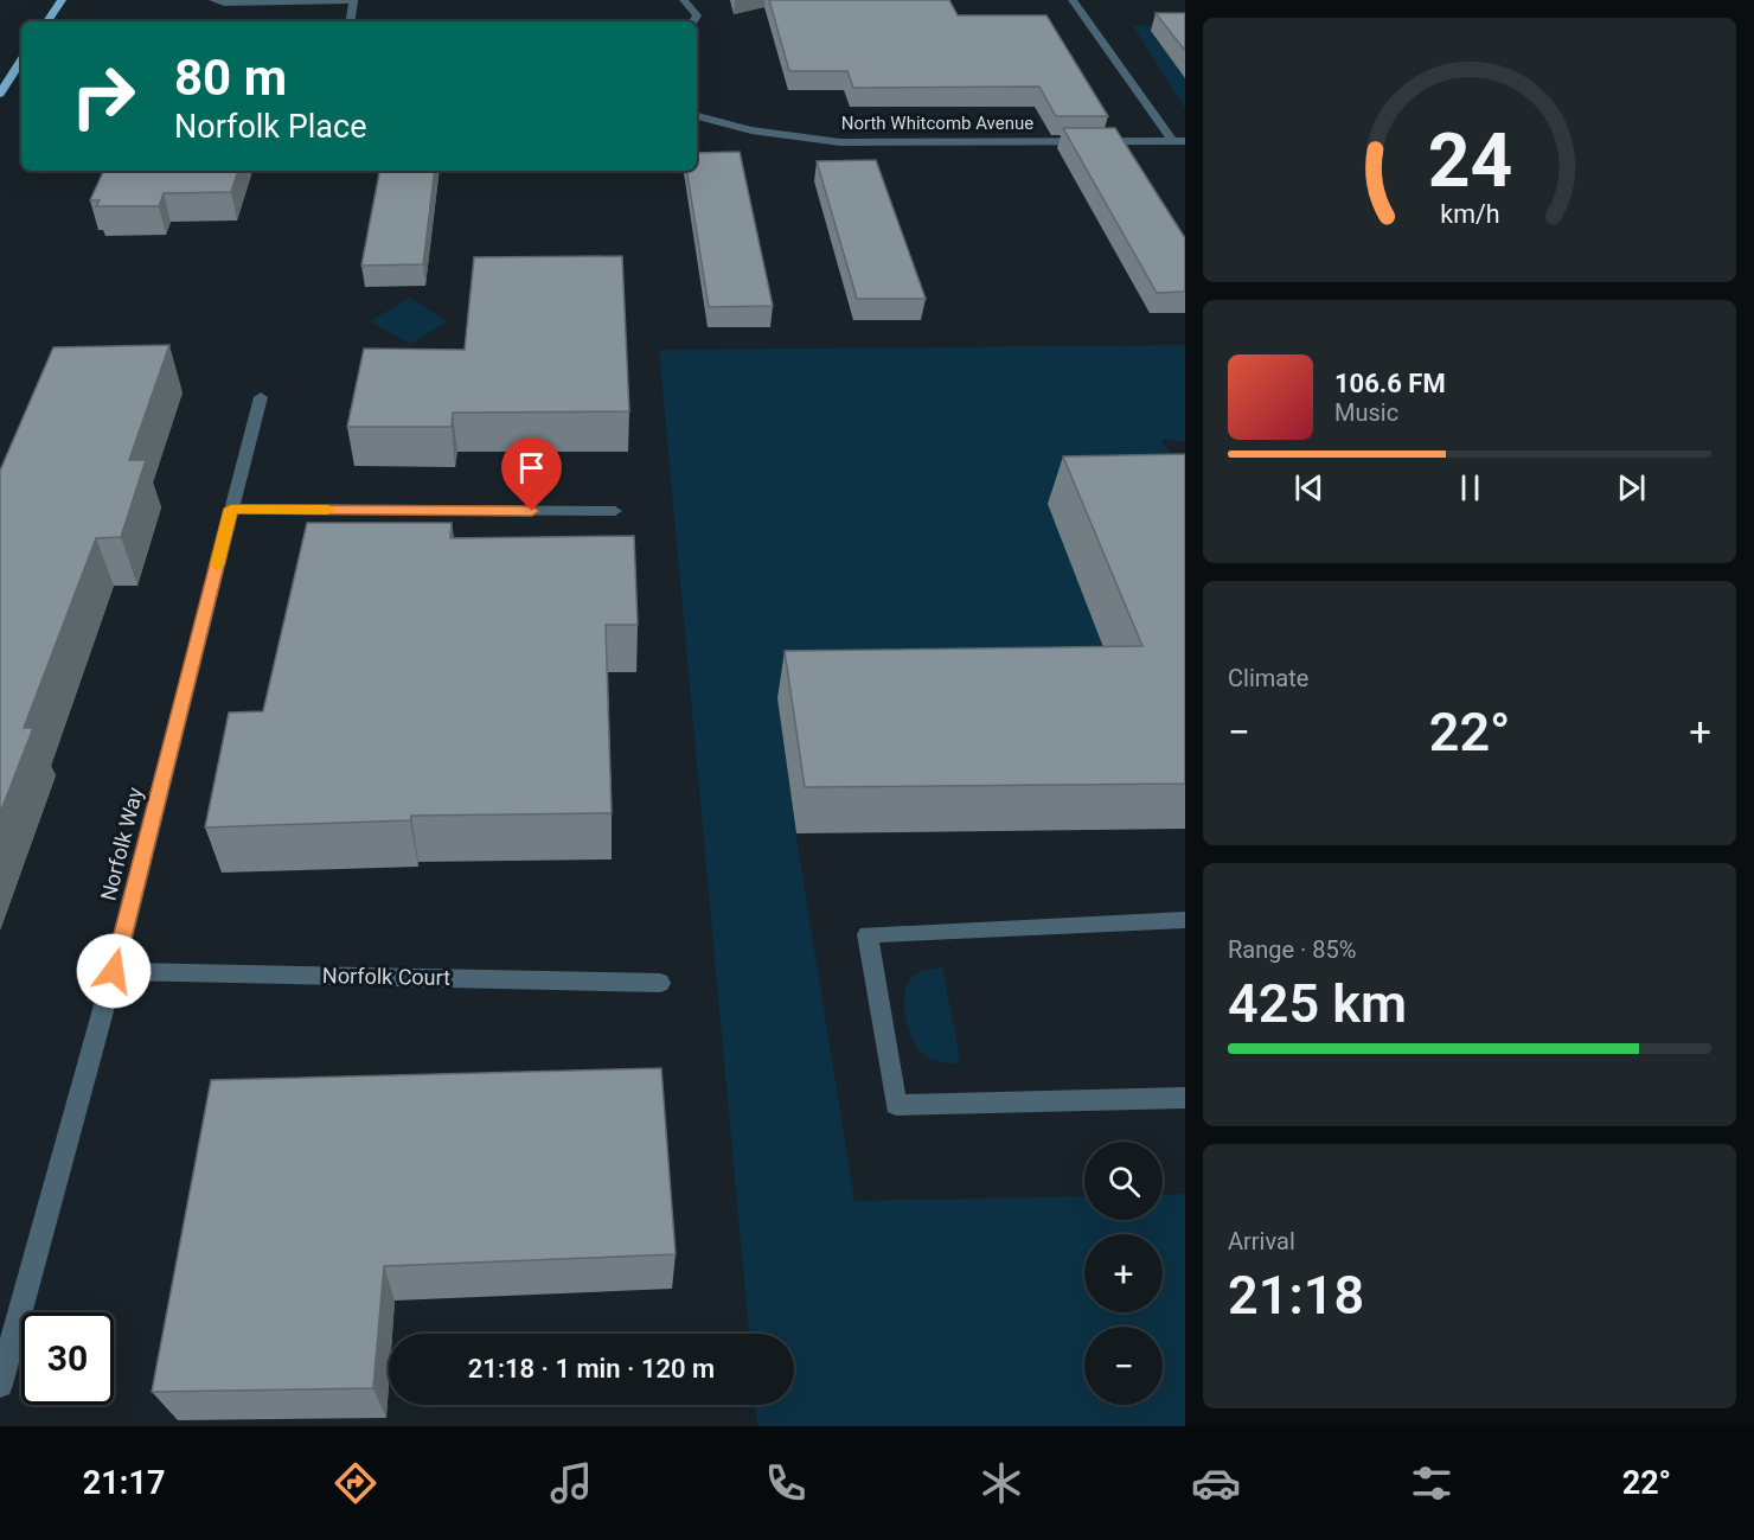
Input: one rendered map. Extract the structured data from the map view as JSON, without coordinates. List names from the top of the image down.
{
  "streets": {
    "street": ["North Whitcomb Avenue", "Norfolk Way", "Norfolk Court"]
  },
  "crossings": [
    ["Norfolk Way", "Norfolk Court"]
  ],
  "page": {
    "turn": ["80 m", "Norfolk Place"],
    "song": ["106.6 FM", "Music"],
    "tile": [
      "Climate",
      ["Range · 85%", "425 km"],
      ["Arrival", "21:18"]
    ],
    "heat": ["−", "22°", "+"],
    "map_buttons": ["+", "−"],
    "limit": "30",
    "trip": "21:18 · 1 min · 120 m",
    "tabs": ["21:17", "22°"],
    "gauge": ["24", "km/h"]
  }
}
